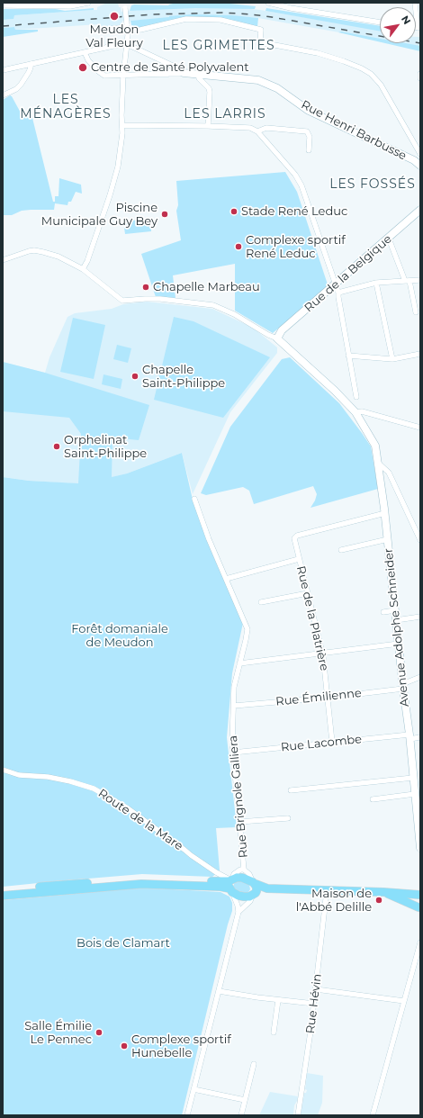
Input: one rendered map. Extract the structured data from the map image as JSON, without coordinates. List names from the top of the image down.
{
  "streets": {
    "street": [
      "Rue Henri Barbusse",
      "Rue de la Belgique",
      "Rue de la Platrière",
      "Avenue Adolphe Schneider",
      "Rue Émilienne",
      "Rue Lacombe",
      "Rue Brignole Galliera",
      "Route de la Mare",
      "Rue Hévin"
    ]
  },
  "crossings": [
    ["Rue de la Belgique", "Avenue Adolphe Schneider"],
    ["Rue de la Platrière", "Avenue Adolphe Schneider"],
    ["Rue de la Platrière", "Rue Émilienne"],
    ["Rue de la Platrière", "Rue Lacombe"],
    ["Avenue Adolphe Schneider", "Rue Émilienne"],
    ["Avenue Adolphe Schneider", "Rue Lacombe"],
    ["Rue Émilienne", "Rue Brignole Galliera"],
    ["Rue Lacombe", "Rue Brignole Galliera"]
  ],
  "districts": [
    "LES GRIMETTES",
    "LES MÉNAGÈRES",
    "LES LARRIS",
    "LES FOSSÉS"
  ],
  "parks": ["Forêt domaniale de Meudon", "Bois de Clamart"],
  "places": [
    "Meudon Val Fleury",
    "Centre de Santé Polyvalent",
    "Stade René Leduc",
    "Piscine Municipale Guy Bey",
    "Complexe sportif René Leduc",
    "Chapelle Marbeau",
    "Chapelle Saint-Philippe",
    "Orphelinat Saint-Philippe",
    "Maison de l'Abbé Delille",
    "Salle Émilie Le Pennec",
    "Complexe sportif Hunebelle"
  ],
  "north": "top right"
}
